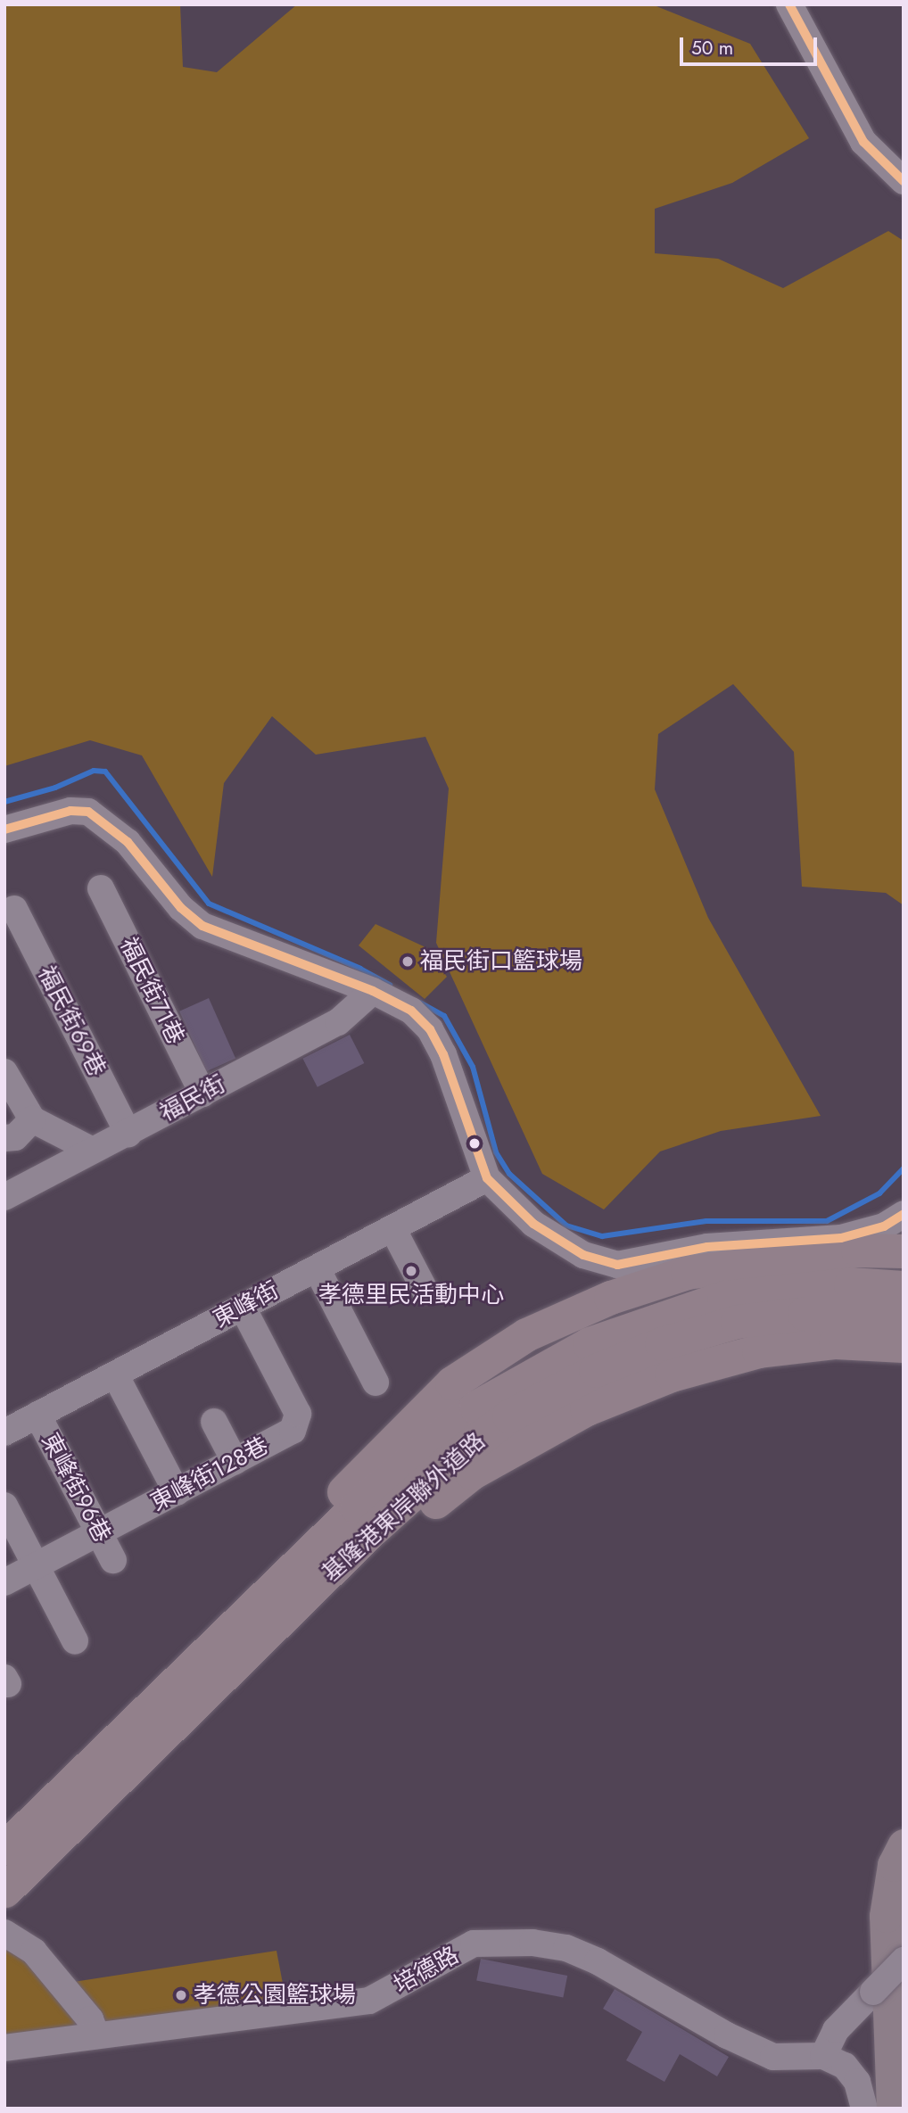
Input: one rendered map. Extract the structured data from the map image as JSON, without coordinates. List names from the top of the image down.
{
  "streets": {
    "highway": ["基隆港東岸聯外道路"],
    "street": [
      "福民街71巷",
      "福民街69巷",
      "福民街",
      "東峰街",
      "東峰街128巷",
      "東峰街96巷",
      "培德路"
    ]
  },
  "crossings": [
    ["福民街71巷", "福民街"],
    ["福民街69巷", "福民街"],
    ["東峰街", "東峰街128巷"],
    ["東峰街", "東峰街96巷"],
    ["東峰街128巷", "東峰街96巷"]
  ],
  "places": ["福民街口籃球場", "孝德里民活動中心", "孝德公園籃球場"],
  "scale_bar": "50 m"
}
